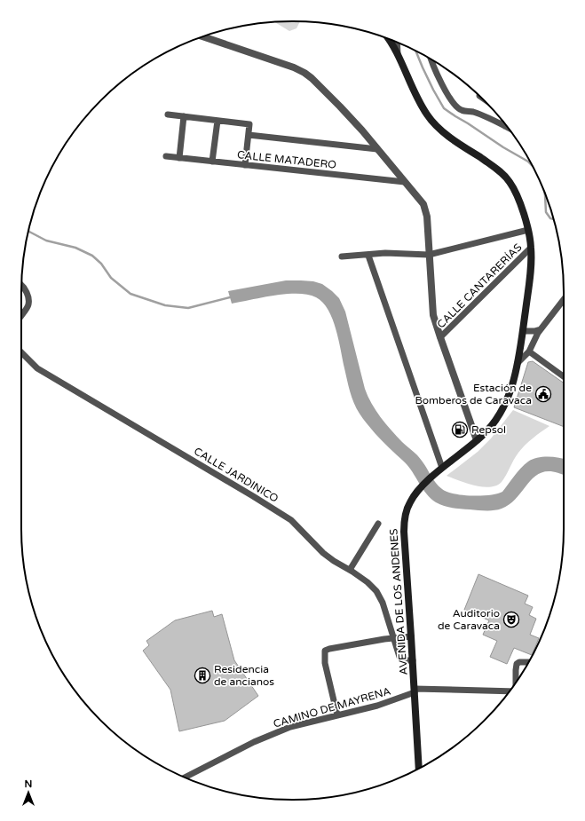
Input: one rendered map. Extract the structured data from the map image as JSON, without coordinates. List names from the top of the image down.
{
  "streets": {
    "main road": ["AVENIDA DE LOS ANDENES"],
    "street": [
      "CALLE MATADERO",
      "CALLE CANTARERÍAS",
      "CALLE JARDINICO",
      "CAMINO DE MAYRENA"
    ]
  },
  "crossings": [
    ["CALLE CANTARERÍAS", "AVENIDA DE LOS ANDENES"],
    ["CALLE JARDINICO", "AVENIDA DE LOS ANDENES"],
    ["AVENIDA DE LOS ANDENES", "CAMINO DE MAYRENA"]
  ],
  "places": {
    "public building": ["Estación de Bomberos de Caravaca"],
    "fuel station": ["Repsol"],
    "theatre": ["Auditorio de Caravaca"],
    "building": ["Residencia de ancianos"]
  },
  "north": "top"
}
